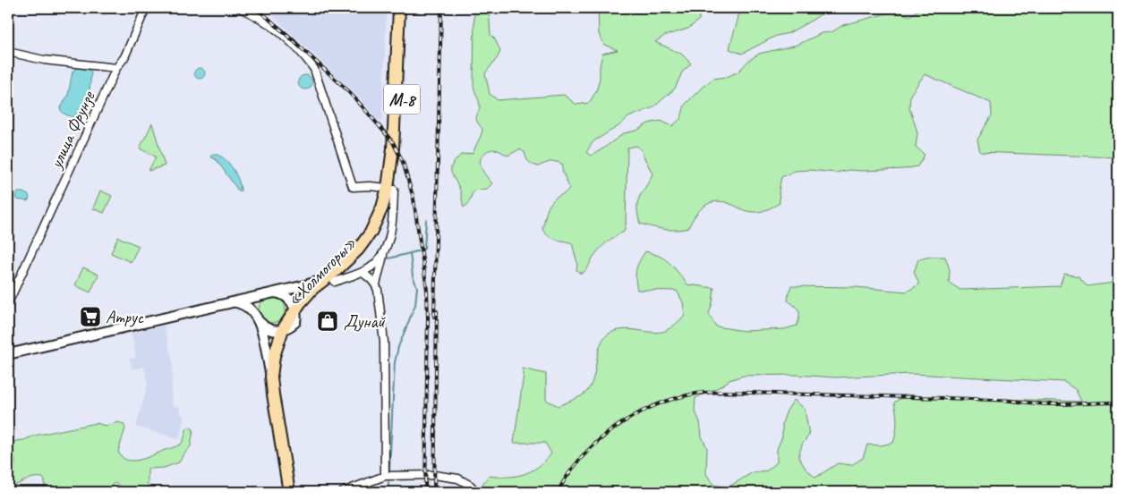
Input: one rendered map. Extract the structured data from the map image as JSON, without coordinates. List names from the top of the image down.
{
  "streets": {
    "highway": ["М-8", "«Холмогоры»"],
    "street": ["улица Фрунзе"]
  },
  "crossings": [
    ["М-8", "«Холмогоры»"]
  ],
  "places": {
    "supermarket": ["Атрус"],
    "shop": ["Дунай"]
  }
}
